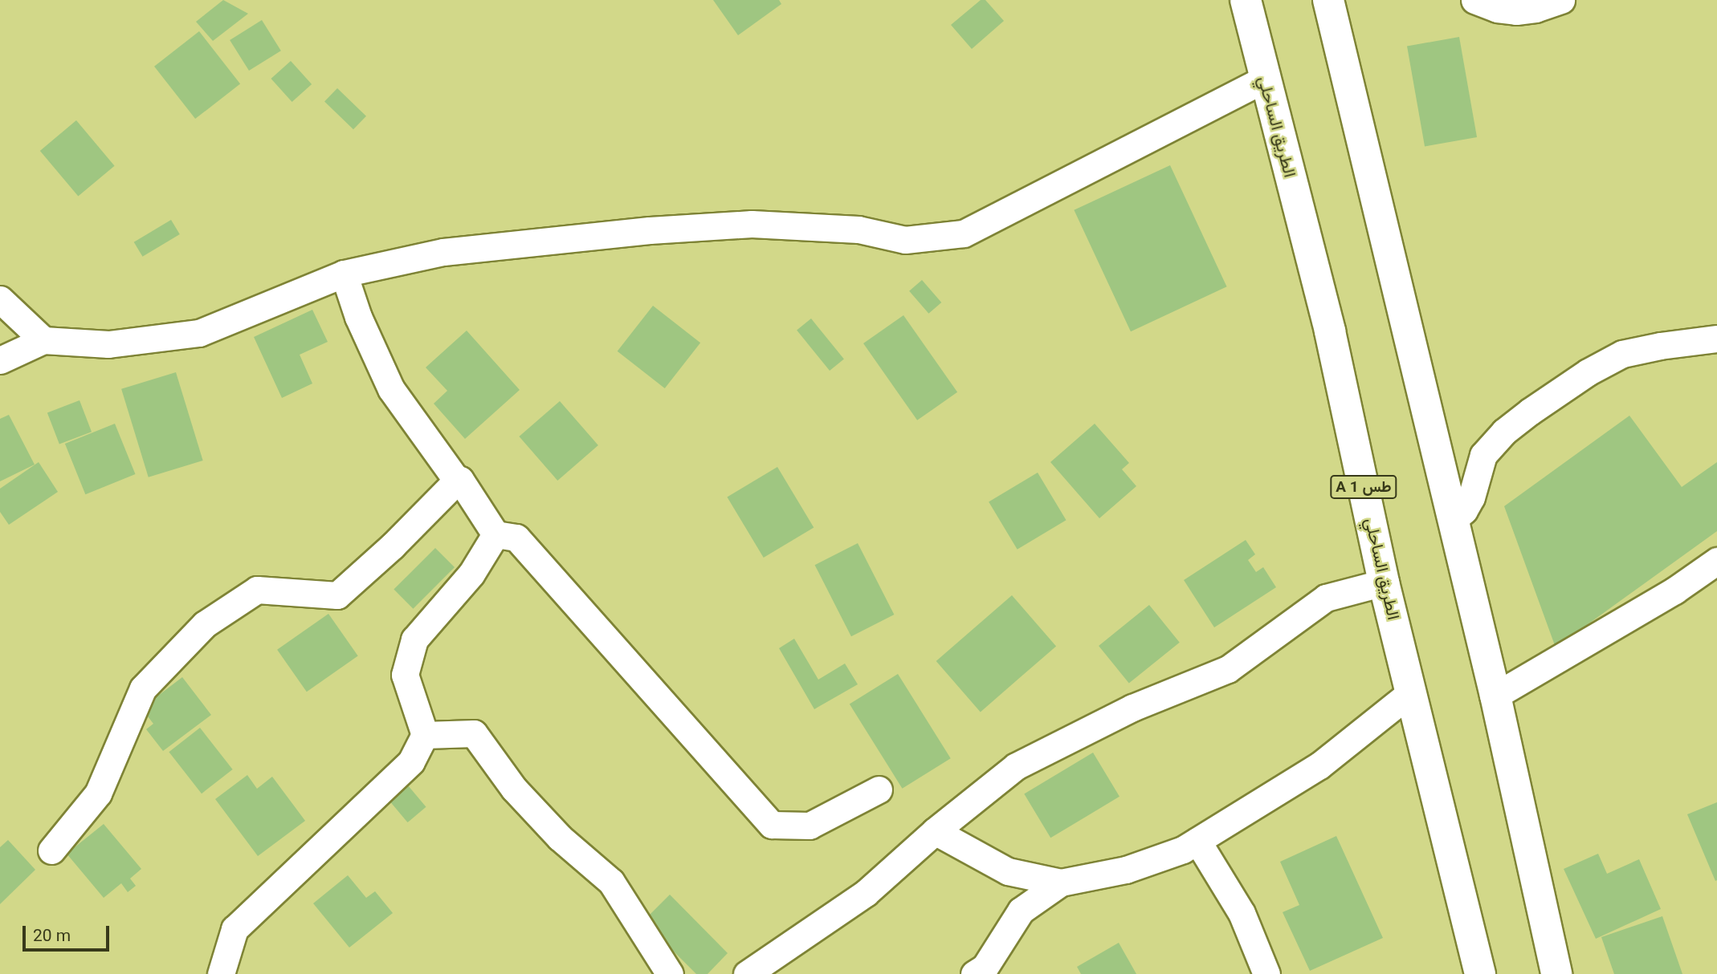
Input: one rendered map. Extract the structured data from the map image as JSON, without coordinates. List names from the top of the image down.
{
  "streets": {
    "highway": ["الطريق الساحلي", "A 1 طس"]
  },
  "scale_bar": "20 m"
}
